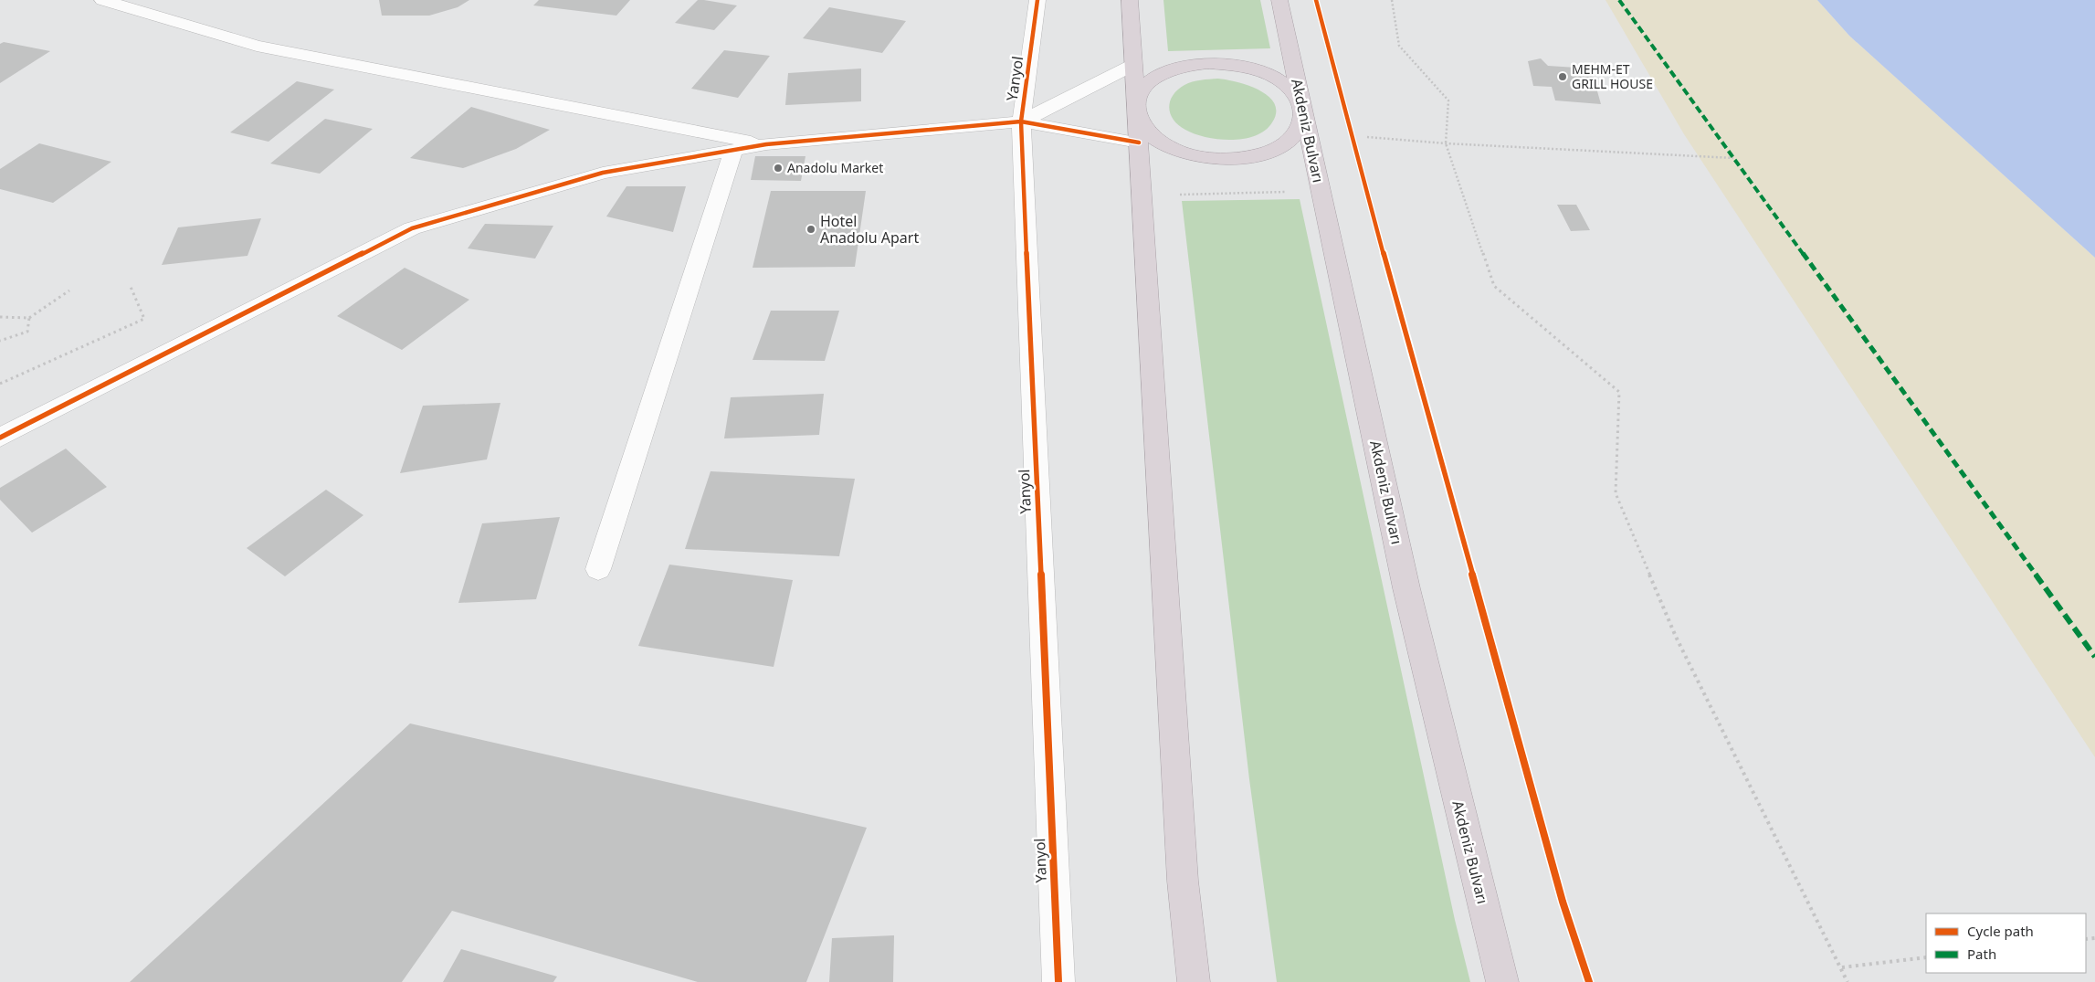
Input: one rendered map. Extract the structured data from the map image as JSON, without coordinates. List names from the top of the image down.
{
  "streets": {
    "highway": ["Akdeniz Bulvarı"],
    "street": ["Yanyol"]
  },
  "places": ["MEHM-ET GRILL HOUSE", "Anadolu Market", "Hotel Anadolu Apart"],
  "legend": ["Cycle path", "Path"]
}
